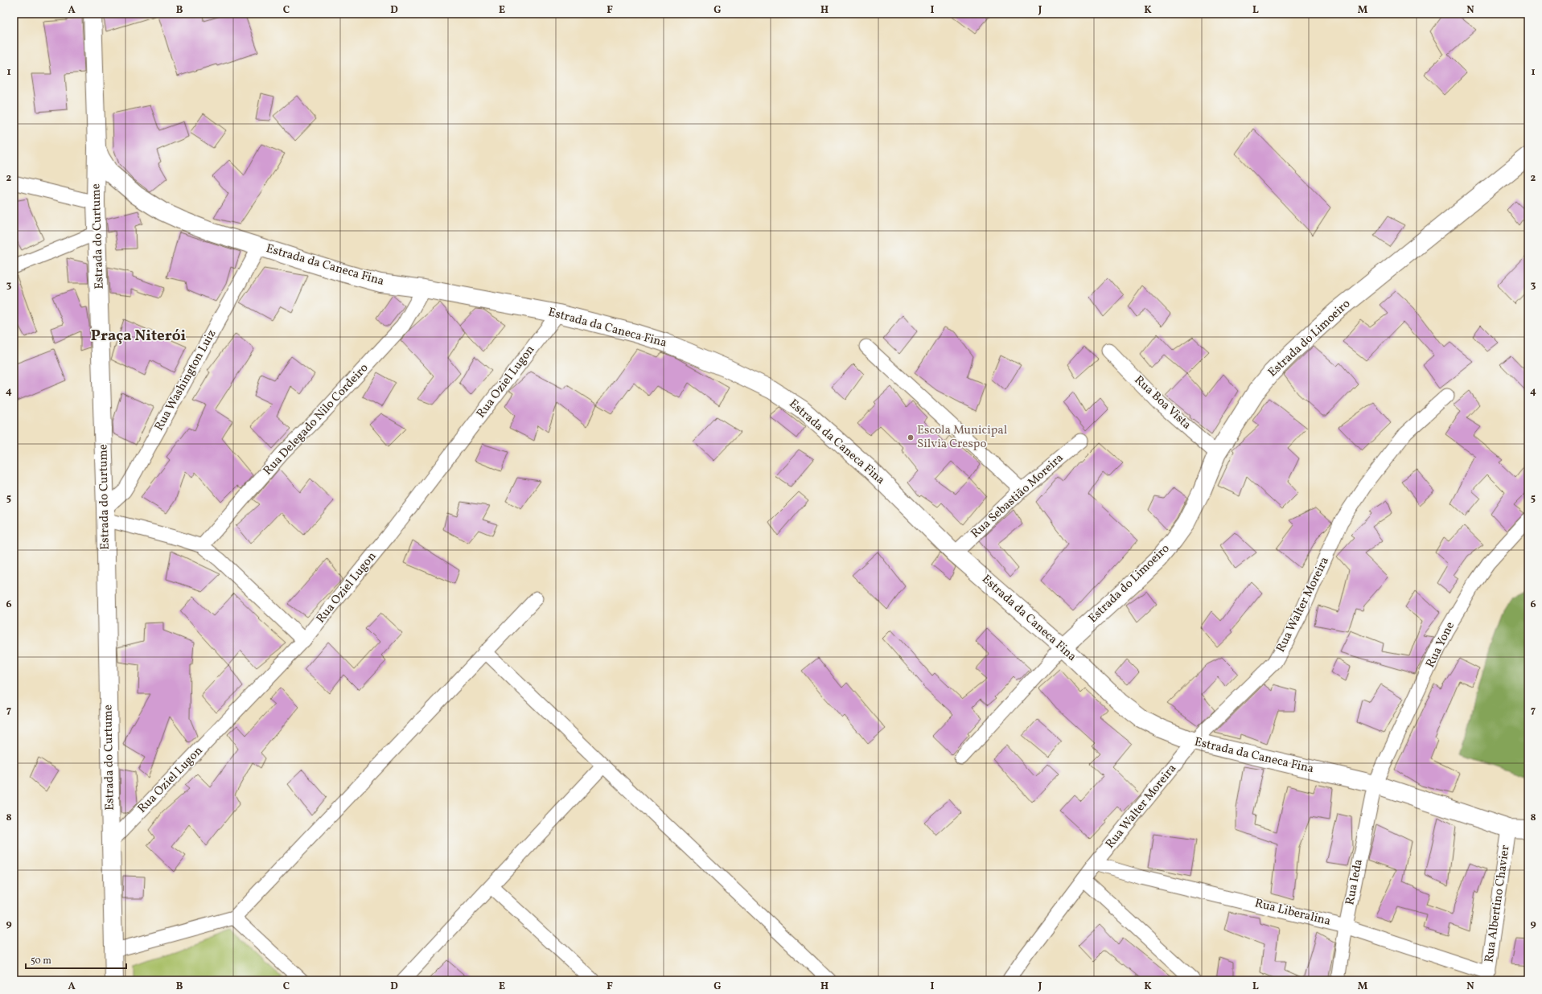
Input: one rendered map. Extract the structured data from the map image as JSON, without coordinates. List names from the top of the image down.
{
  "streets": {
    "street": [
      "Estrada do Curtume",
      "Estrada da Caneca Fina",
      "Estrada do Limoeiro",
      "Rua Washington Luiz",
      "Rua Oziel Lugon",
      "Rua Boa Vista",
      "Rua Delegado Nilo Cordeiro",
      "Rua Sebastião Moreira",
      "Rua Walter Moreira",
      "Rua Yone",
      "Rua Ieda",
      "Rua Albertino Chavier",
      "Rua Liberalina"
    ]
  },
  "crossings": [
    ["Estrada do Curtume", "Estrada da Caneca Fina"],
    ["Estrada do Curtume", "Rua Washington Luiz"],
    ["Estrada do Curtume", "Rua Oziel Lugon"],
    ["Estrada da Caneca Fina", "Estrada do Limoeiro"],
    ["Estrada da Caneca Fina", "Rua Washington Luiz"],
    ["Estrada da Caneca Fina", "Rua Oziel Lugon"],
    ["Estrada da Caneca Fina", "Rua Delegado Nilo Cordeiro"],
    ["Estrada da Caneca Fina", "Rua Sebastião Moreira"],
    ["Estrada da Caneca Fina", "Rua Walter Moreira"],
    ["Estrada da Caneca Fina", "Rua Yone"],
    ["Estrada da Caneca Fina", "Rua Ieda"],
    ["Estrada da Caneca Fina", "Rua Albertino Chavier"],
    ["Estrada do Limoeiro", "Rua Boa Vista"],
    ["Rua Walter Moreira", "Rua Liberalina"],
    ["Rua Yone", "Rua Ieda"],
    ["Rua Ieda", "Rua Liberalina"],
    ["Rua Albertino Chavier", "Rua Liberalina"]
  ],
  "districts": ["Praça Niterói"],
  "places": ["Escola Municipal Silvia Crespo"],
  "scale_bar": "50 m",
  "grid": {
    "columns": [
      "A",
      "B",
      "C",
      "D",
      "E",
      "F",
      "G",
      "H",
      "I",
      "J",
      "K",
      "L",
      "M",
      "N"
    ],
    "rows": [
      "1",
      "2",
      "3",
      "4",
      "5",
      "6",
      "7",
      "8",
      "9"
    ]
  }
}
